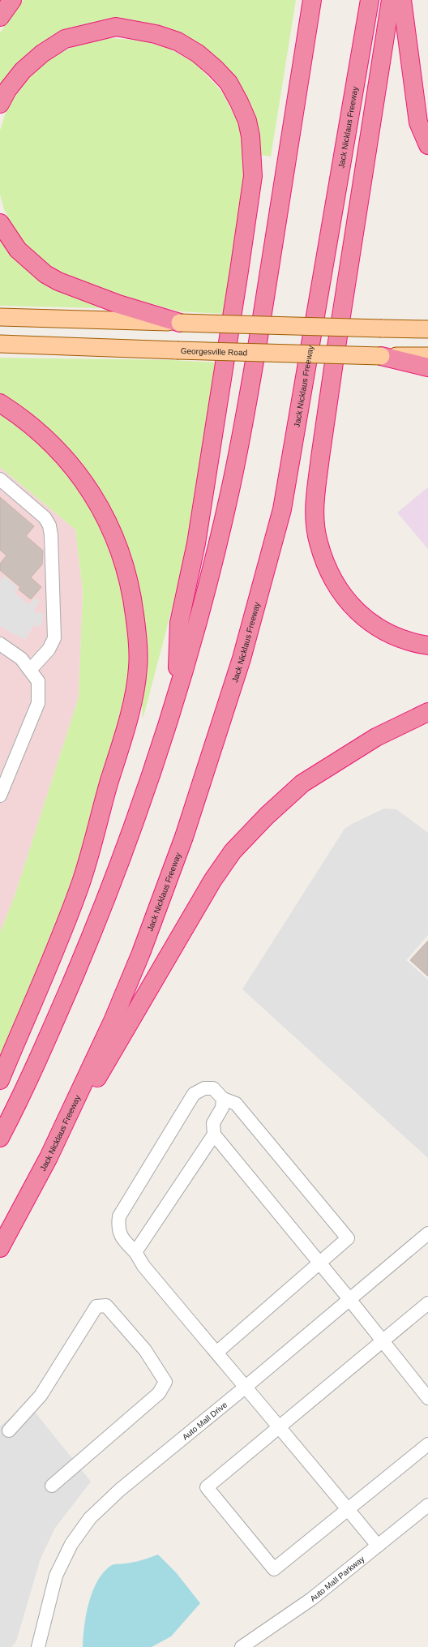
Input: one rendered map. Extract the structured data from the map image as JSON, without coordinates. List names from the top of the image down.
{
  "streets": {
    "highway": ["Jack Nicklaus Freeway"],
    "main road": ["Georgesville Road"],
    "street": ["Auto Mall Drive", "Auto Mall Parkway"]
  }
}
